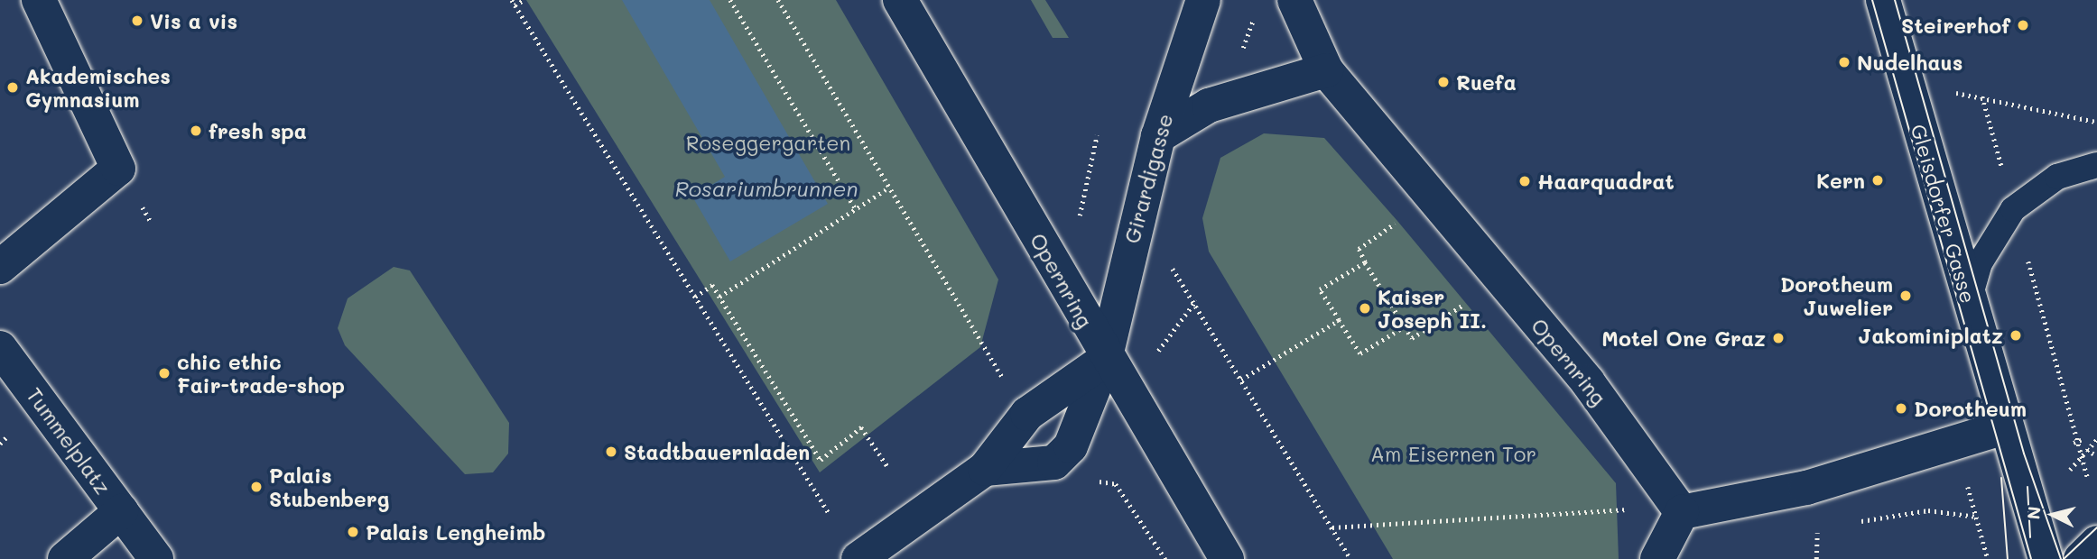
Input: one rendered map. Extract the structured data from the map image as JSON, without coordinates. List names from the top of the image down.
{
  "streets": {
    "street": [
      "Girardigasse",
      "Gleisdorfer Gasse",
      "Opernring",
      "Tummelplatz"
    ]
  },
  "crossings": [
    ["Girardigasse", "Opernring"]
  ],
  "water": ["Rosariumbrunnen"],
  "parks": ["Roseggergarten", "Am Eisernen Tor"],
  "places": [
    "Vis a vis",
    "Steirerhof",
    "Nudelhaus",
    "Ruefa",
    "Akademisches Gymnasium",
    "fresh spa",
    "Kern",
    "Haarquadrat",
    "Dorotheum Juwelier",
    "Kaiser Joseph II.",
    "Jakominiplatz",
    "Motel One Graz",
    "chic ethic Fair-trade-shop",
    "Dorotheum",
    "Stadtbauernladen",
    "Palais Stubenberg",
    "Palais Lengheimb"
  ],
  "north": "left"
}
